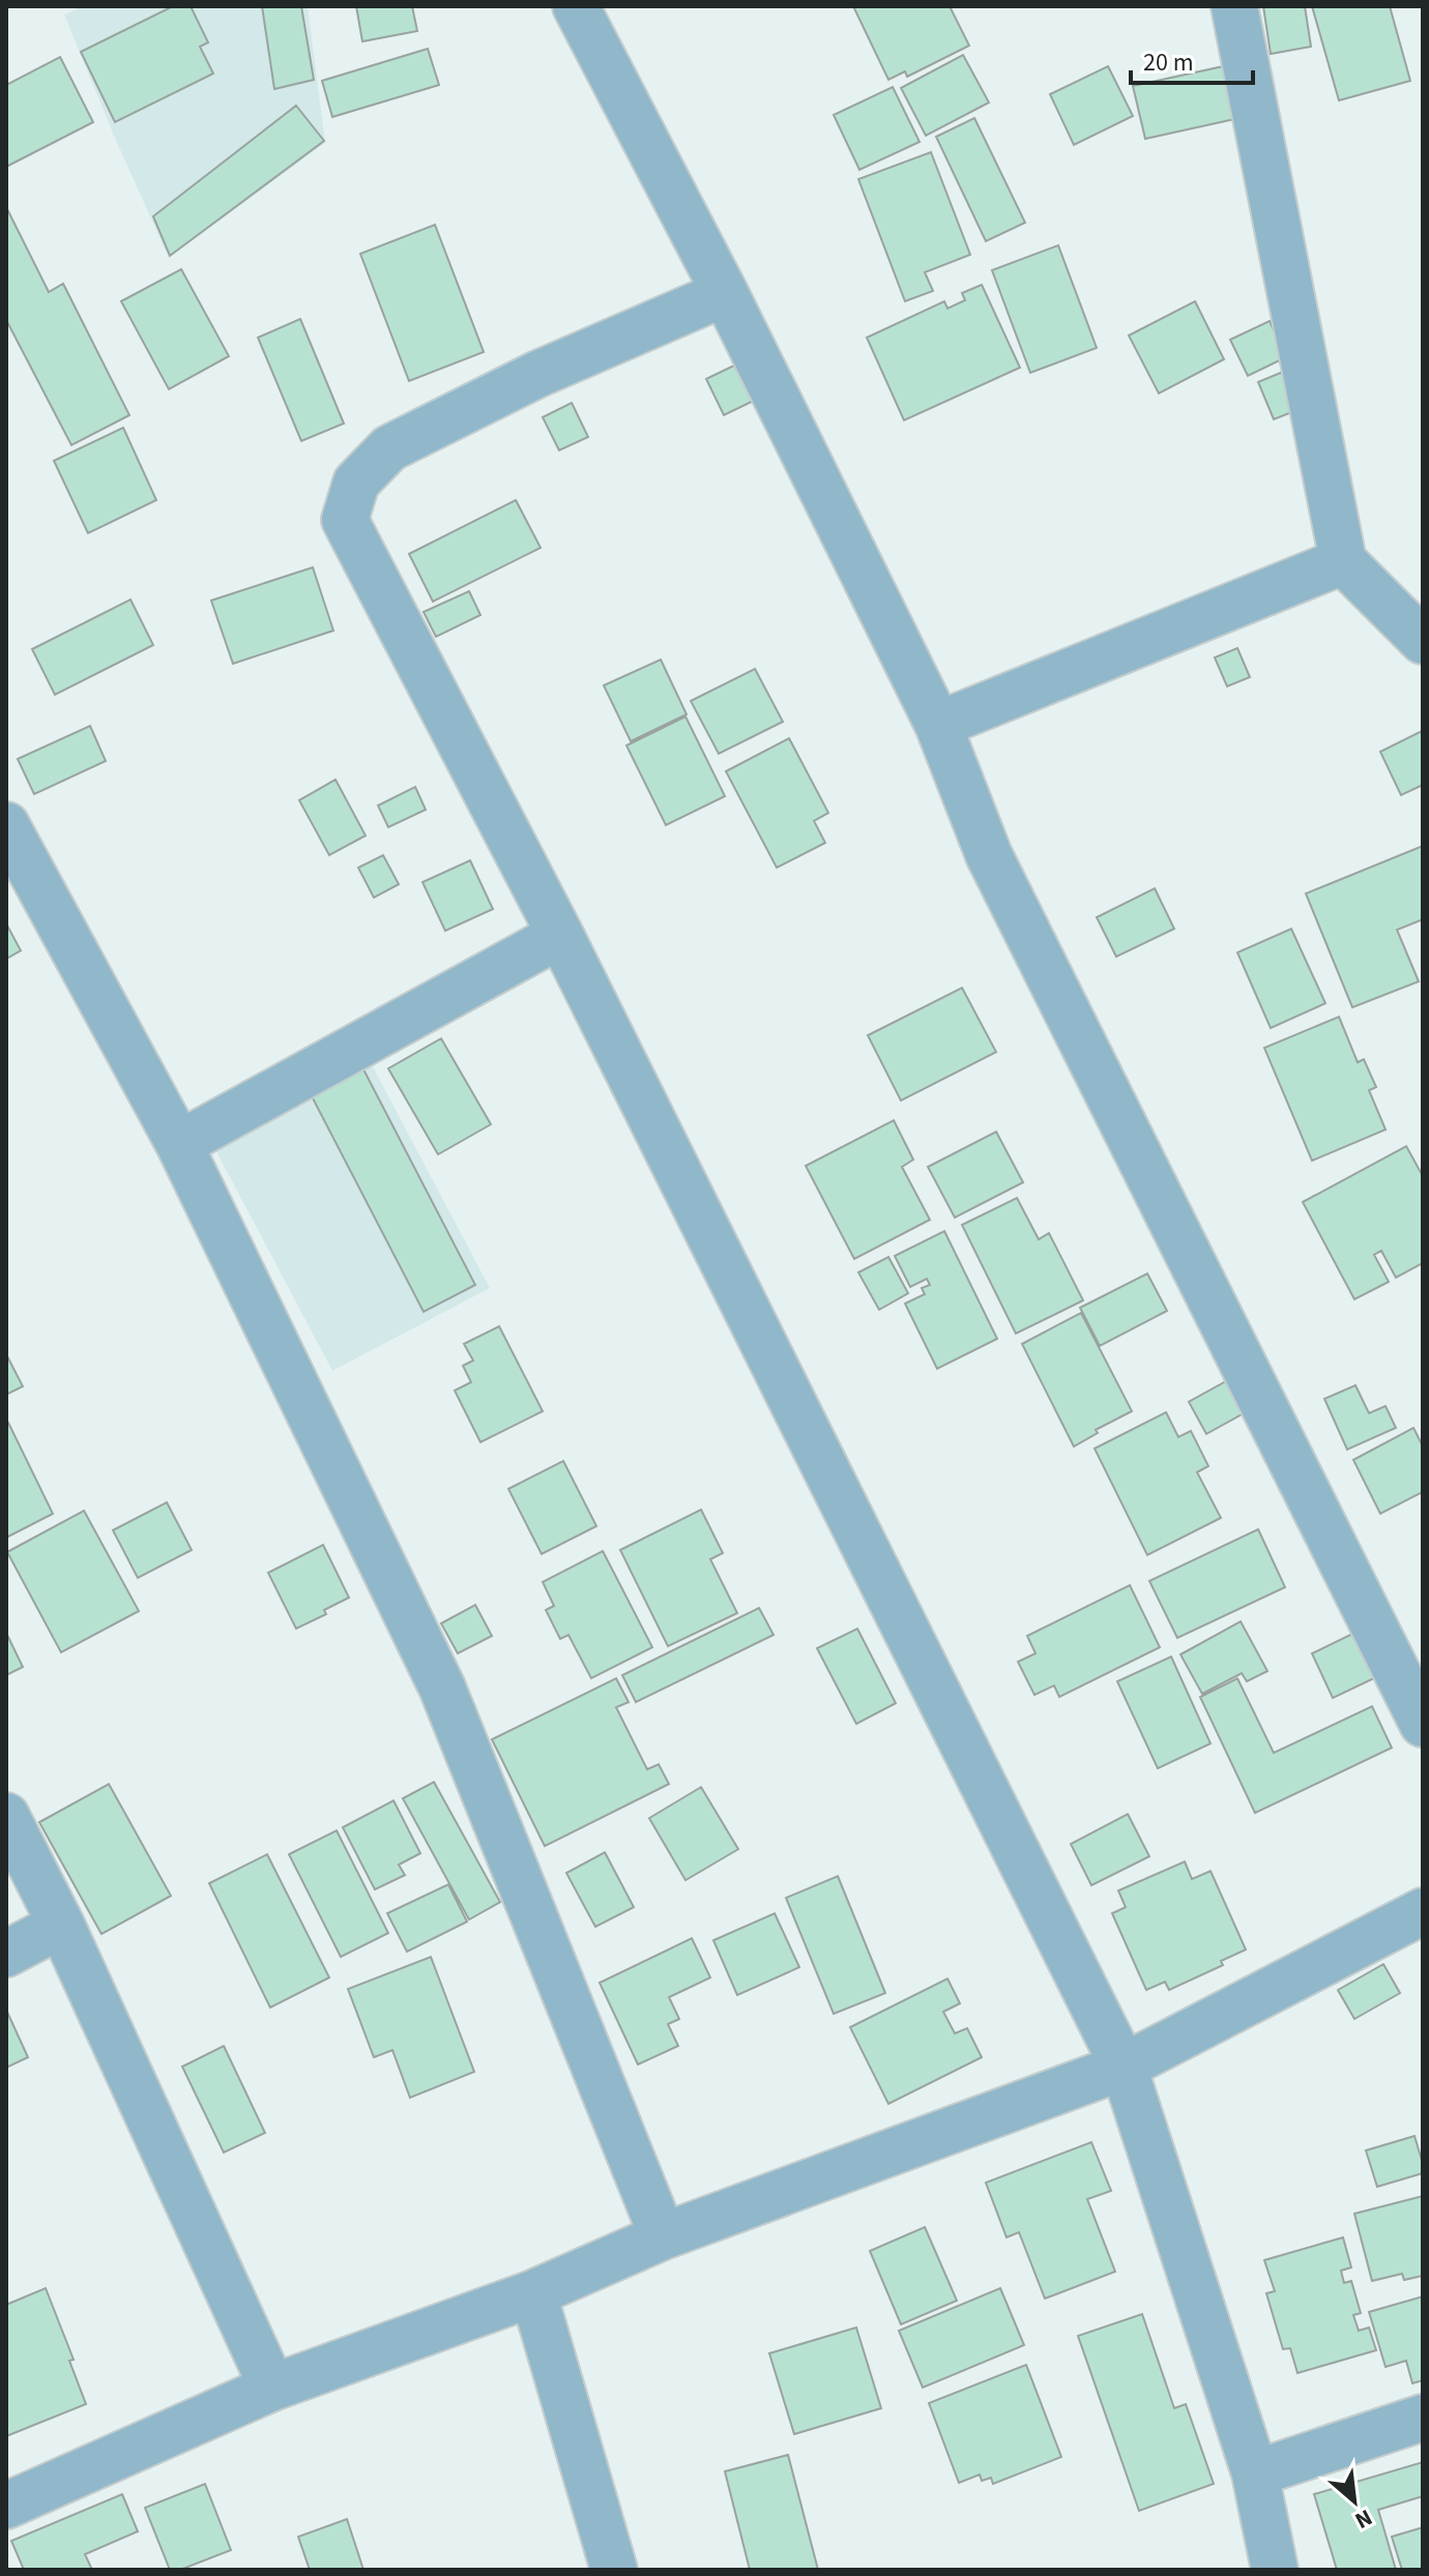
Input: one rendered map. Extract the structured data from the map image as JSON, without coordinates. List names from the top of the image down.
{
  "scale_bar": "20 m",
  "north": "bottom right"
}
